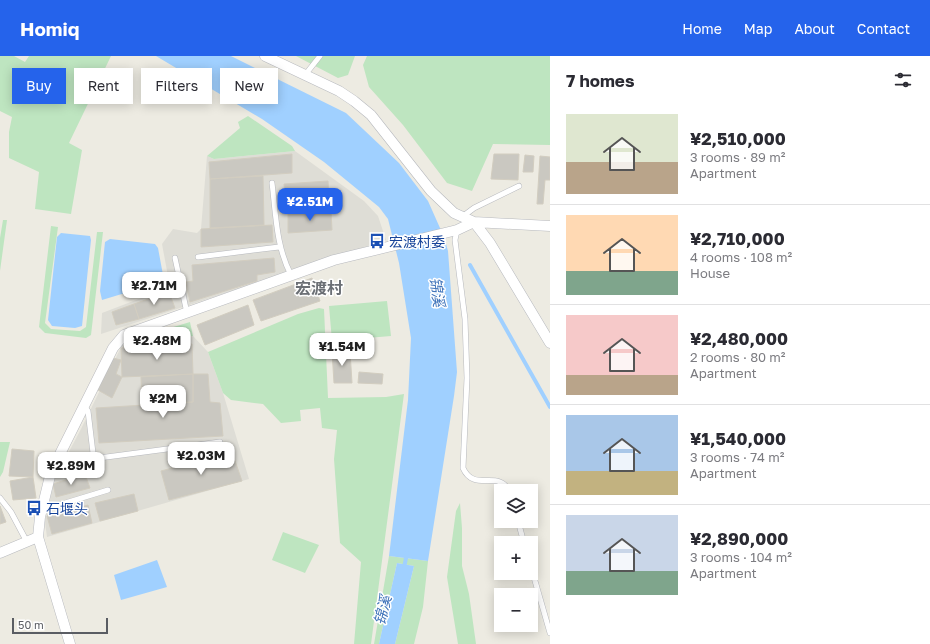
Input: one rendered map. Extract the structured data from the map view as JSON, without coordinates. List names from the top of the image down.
{
  "districts": ["宏渡村"],
  "water": ["锦溪"],
  "places": {
    "bus stop": ["宏渡村委", "石堰头"]
  },
  "scale_bar": "50 m",
  "page": {
    "header": "Homiq",
    "nav": [
      "Home",
      "Map",
      "About",
      "Contact"
    ],
    "heading": "7 homes",
    "chip": [
      "Buy",
      "Rent",
      "Filters",
      "New"
    ],
    "list": [
      {
        "name": "¥2,510,000",
        "note": "3 rooms · 89 m² · Apartment"
      },
      {
        "name": "¥2,710,000",
        "note": "4 rooms · 108 m² · House"
      },
      {
        "name": "¥2,480,000",
        "note": "2 rooms · 80 m² · Apartment"
      },
      {
        "name": "¥1,540,000",
        "note": "3 rooms · 74 m² · Apartment"
      },
      {
        "name": "¥2,890,000",
        "note": "3 rooms · 104 m² · Apartment"
      }
    ],
    "price": [
      "¥2.51M",
      "¥2.71M",
      "¥2.48M",
      "¥1.54M",
      "¥2M",
      "¥2.03M",
      "¥2.89M"
    ],
    "map_buttons": ["+", "−"],
    "scale": "50 m"
  }
}
